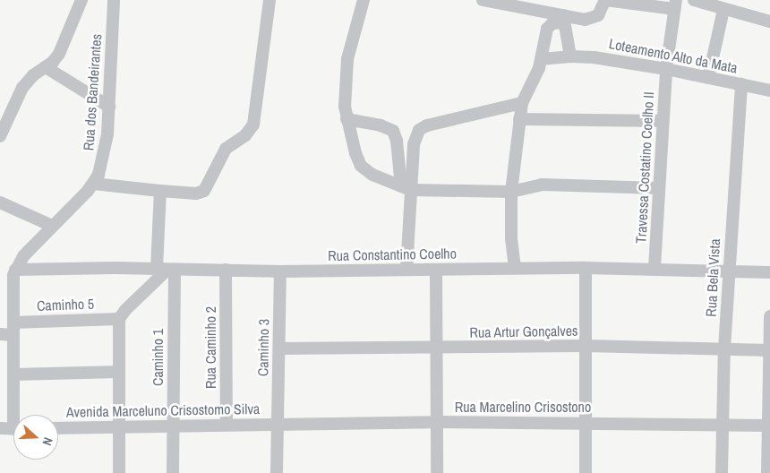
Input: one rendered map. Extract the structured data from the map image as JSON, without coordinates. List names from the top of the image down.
{
  "streets": {
    "street": [
      "Loteamento Alto da Mata",
      "Rua dos Bandeirantes",
      "Travessa Costatino Coelho II",
      "Rua Constantino Coelho",
      "Rua Bela Vista",
      "Caminho 5",
      "Rua Artur Gonçalves",
      "Rua Caminho 2",
      "Caminho 3",
      "Caminho 1",
      "Rua Marcelino Crisostono",
      "Avenida Marceluno Crisostomo Silva"
    ]
  },
  "crossings": [
    ["Loteamento Alto da Mata", "Travessa Costatino Coelho II"],
    ["Loteamento Alto da Mata", "Rua Bela Vista"],
    ["Travessa Costatino Coelho II", "Rua Constantino Coelho"],
    ["Rua Constantino Coelho", "Rua Bela Vista"],
    ["Rua Constantino Coelho", "Rua Caminho 2"],
    ["Rua Constantino Coelho", "Caminho 3"],
    ["Rua Constantino Coelho", "Caminho 1"],
    ["Rua Bela Vista", "Rua Artur Gonçalves"],
    ["Rua Bela Vista", "Rua Marcelino Crisostono"],
    ["Rua Artur Gonçalves", "Caminho 3"],
    ["Rua Caminho 2", "Avenida Marceluno Crisostomo Silva"],
    ["Caminho 3", "Rua Marcelino Crisostono"],
    ["Caminho 3", "Avenida Marceluno Crisostomo Silva"],
    ["Caminho 1", "Avenida Marceluno Crisostomo Silva"],
    ["Rua Marcelino Crisostono", "Avenida Marceluno Crisostomo Silva"]
  ],
  "north": "right"
}
